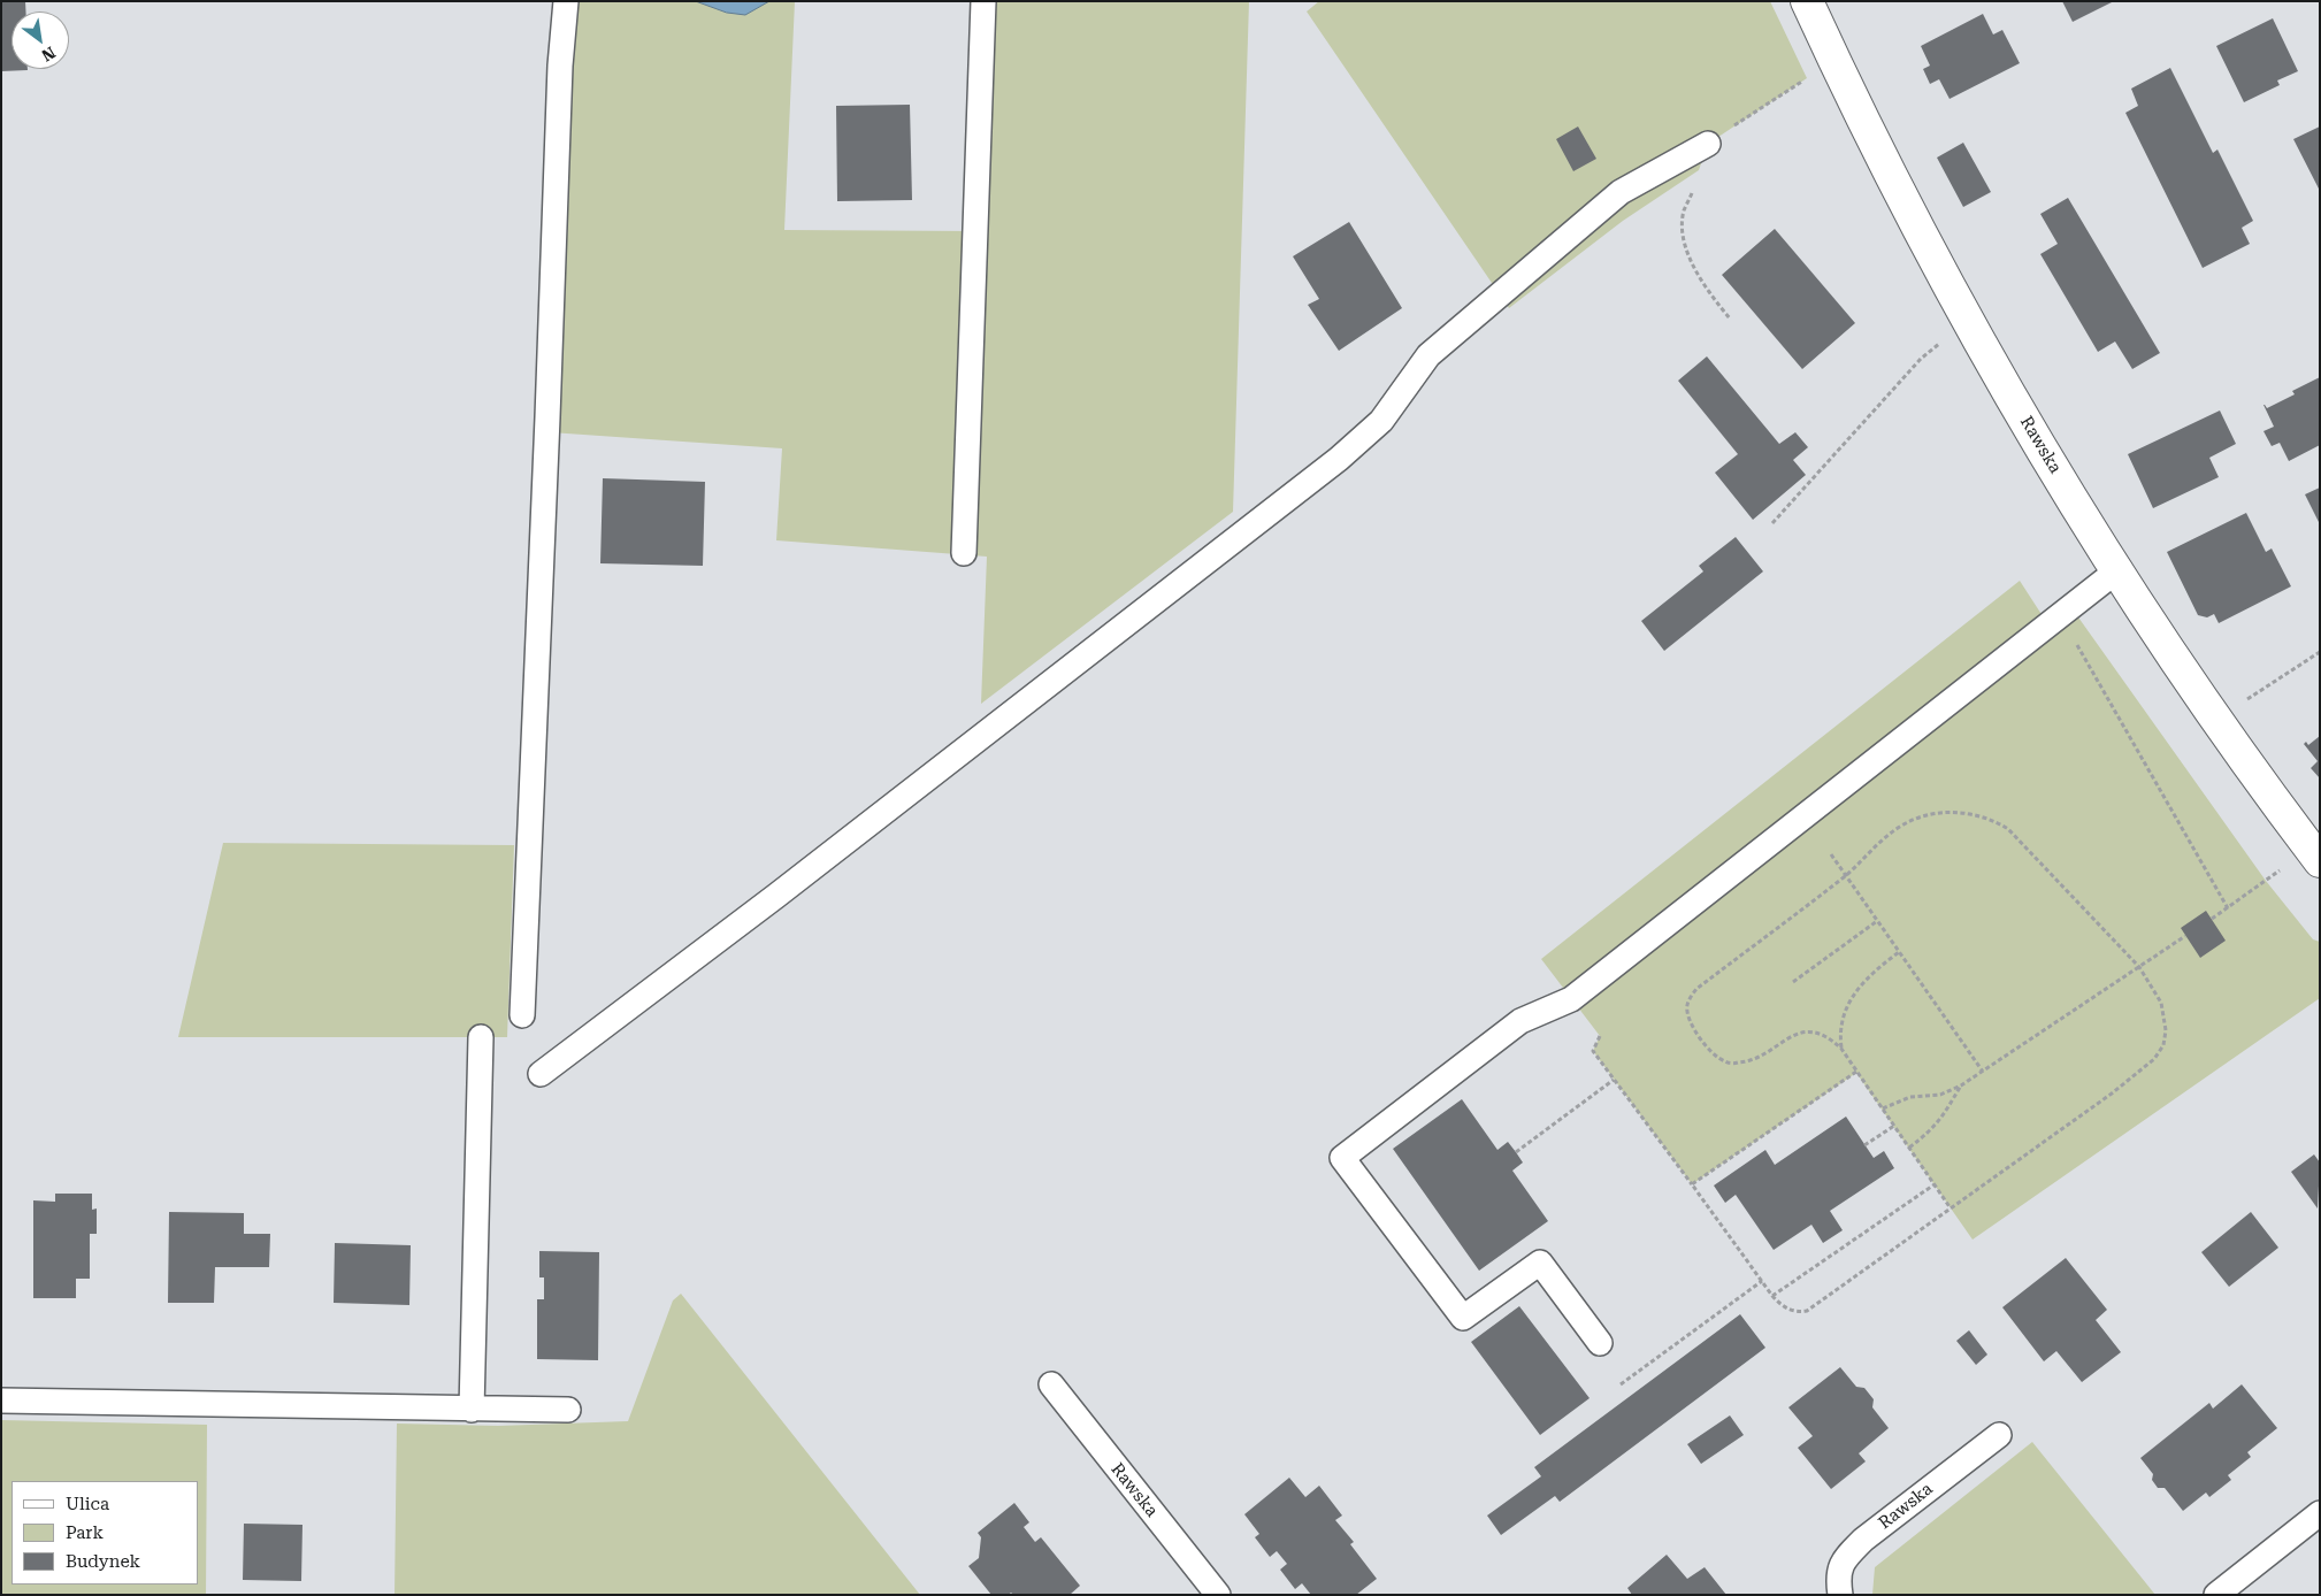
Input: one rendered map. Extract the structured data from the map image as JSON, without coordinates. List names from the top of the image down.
{
  "streets": {
    "street": ["Rawska"]
  },
  "legend": ["Ulica", "Park", "Budynek"],
  "north": "bottom right"
}
